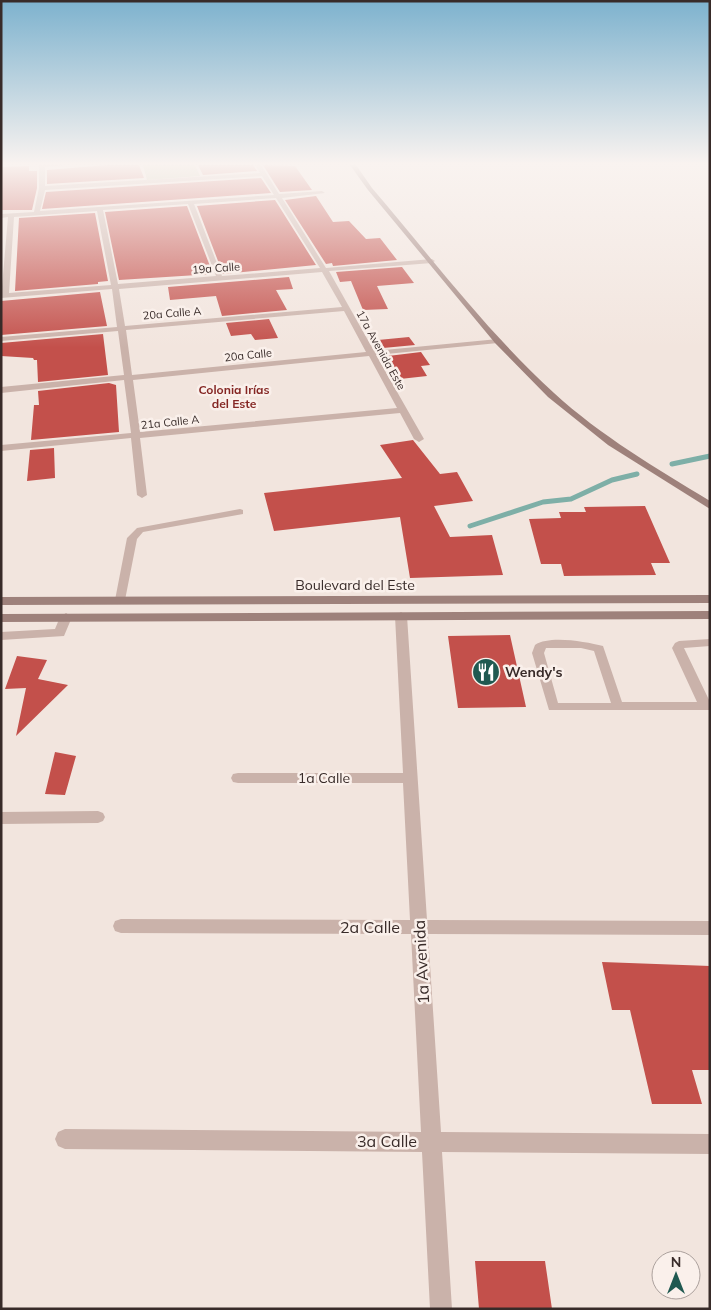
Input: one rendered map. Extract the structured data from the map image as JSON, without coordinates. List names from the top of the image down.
{
  "streets": {
    "main road": ["Boulevard del Este"],
    "street": [
      "19a Calle",
      "20a Calle A",
      "17a Avenida Este",
      "20a Calle",
      "21a Calle A",
      "1a Calle",
      "2a Calle",
      "1a Avenida",
      "3a Calle"
    ]
  },
  "crossings": [
    ["19a Calle", "17a Avenida Este"],
    ["20a Calle A", "17a Avenida Este"],
    ["17a Avenida Este", "20a Calle"],
    ["17a Avenida Este", "21a Calle A"],
    ["1a Calle", "1a Avenida"],
    ["2a Calle", "1a Avenida"],
    ["1a Avenida", "3a Calle"]
  ],
  "districts": ["Colonia Irías del Este"],
  "places": {
    "restaurant": ["Wendy's"]
  },
  "north": "top"
}
